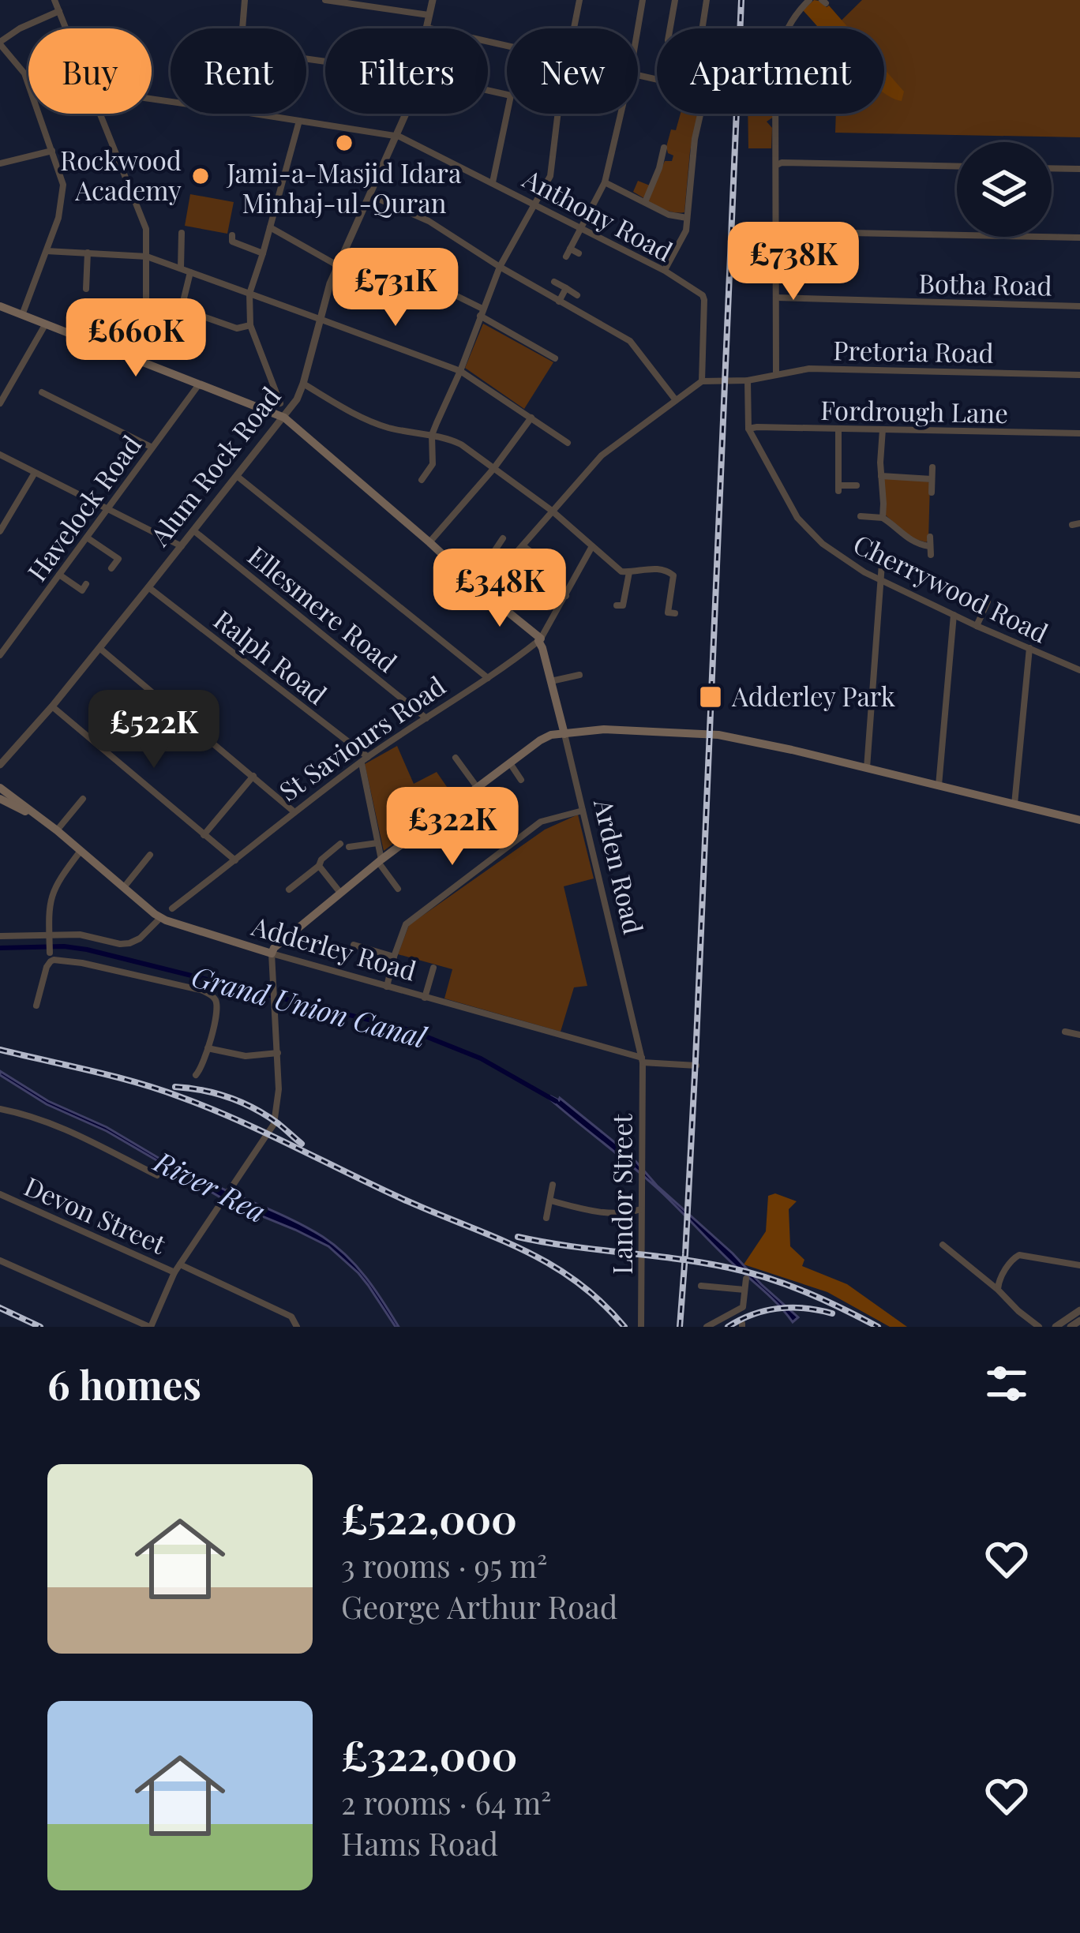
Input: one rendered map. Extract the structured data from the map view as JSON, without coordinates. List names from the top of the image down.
{
  "streets": {
    "main road": ["Arden Road", "Adderley Road"],
    "street": [
      "Anthony Road",
      "Botha Road",
      "Pretoria Road",
      "Fordrough Lane",
      "Alum Rock Road",
      "Havelock Road",
      "Cherrywood Road",
      "Ellesmere Road",
      "Ralph Road",
      "St Saviours Road",
      "Landor Street",
      "Devon Street"
    ]
  },
  "crossings": [
    ["Anthony Road", "Pretoria Road"],
    ["Anthony Road", "Alum Rock Road"],
    ["Pretoria Road", "Cherrywood Road"],
    ["Fordrough Lane", "Cherrywood Road"],
    ["Alum Rock Road", "Ellesmere Road"],
    ["Alum Rock Road", "Ralph Road"],
    ["Ellesmere Road", "St Saviours Road"],
    ["Ralph Road", "St Saviours Road"],
    ["St Saviours Road", "Arden Road"],
    ["Arden Road", "Adderley Road"],
    ["Arden Road", "Landor Street"],
    ["Adderley Road", "Landor Street"]
  ],
  "water": ["Grand Union Canal", "River Rea"],
  "places": {
    "other": ["Jami-a-Masjid Idara Minhaj-ul-Quran", "Rockwood Academy"],
    "transit": ["Adderley Park"]
  },
  "page": {
    "chip": [
      "Buy",
      "Rent",
      "Filters",
      "New",
      "Apartment"
    ],
    "price": [
      "£738K",
      "£731K",
      "£660K",
      "£348K",
      "£522K",
      "£322K"
    ],
    "heading": "6 homes",
    "list": [
      {
        "name": "£522,000",
        "note": "3 rooms · 95 m² · George Arthur Road"
      },
      {
        "name": "£322,000",
        "note": "2 rooms · 64 m² · Hams Road"
      }
    ]
  }
}
